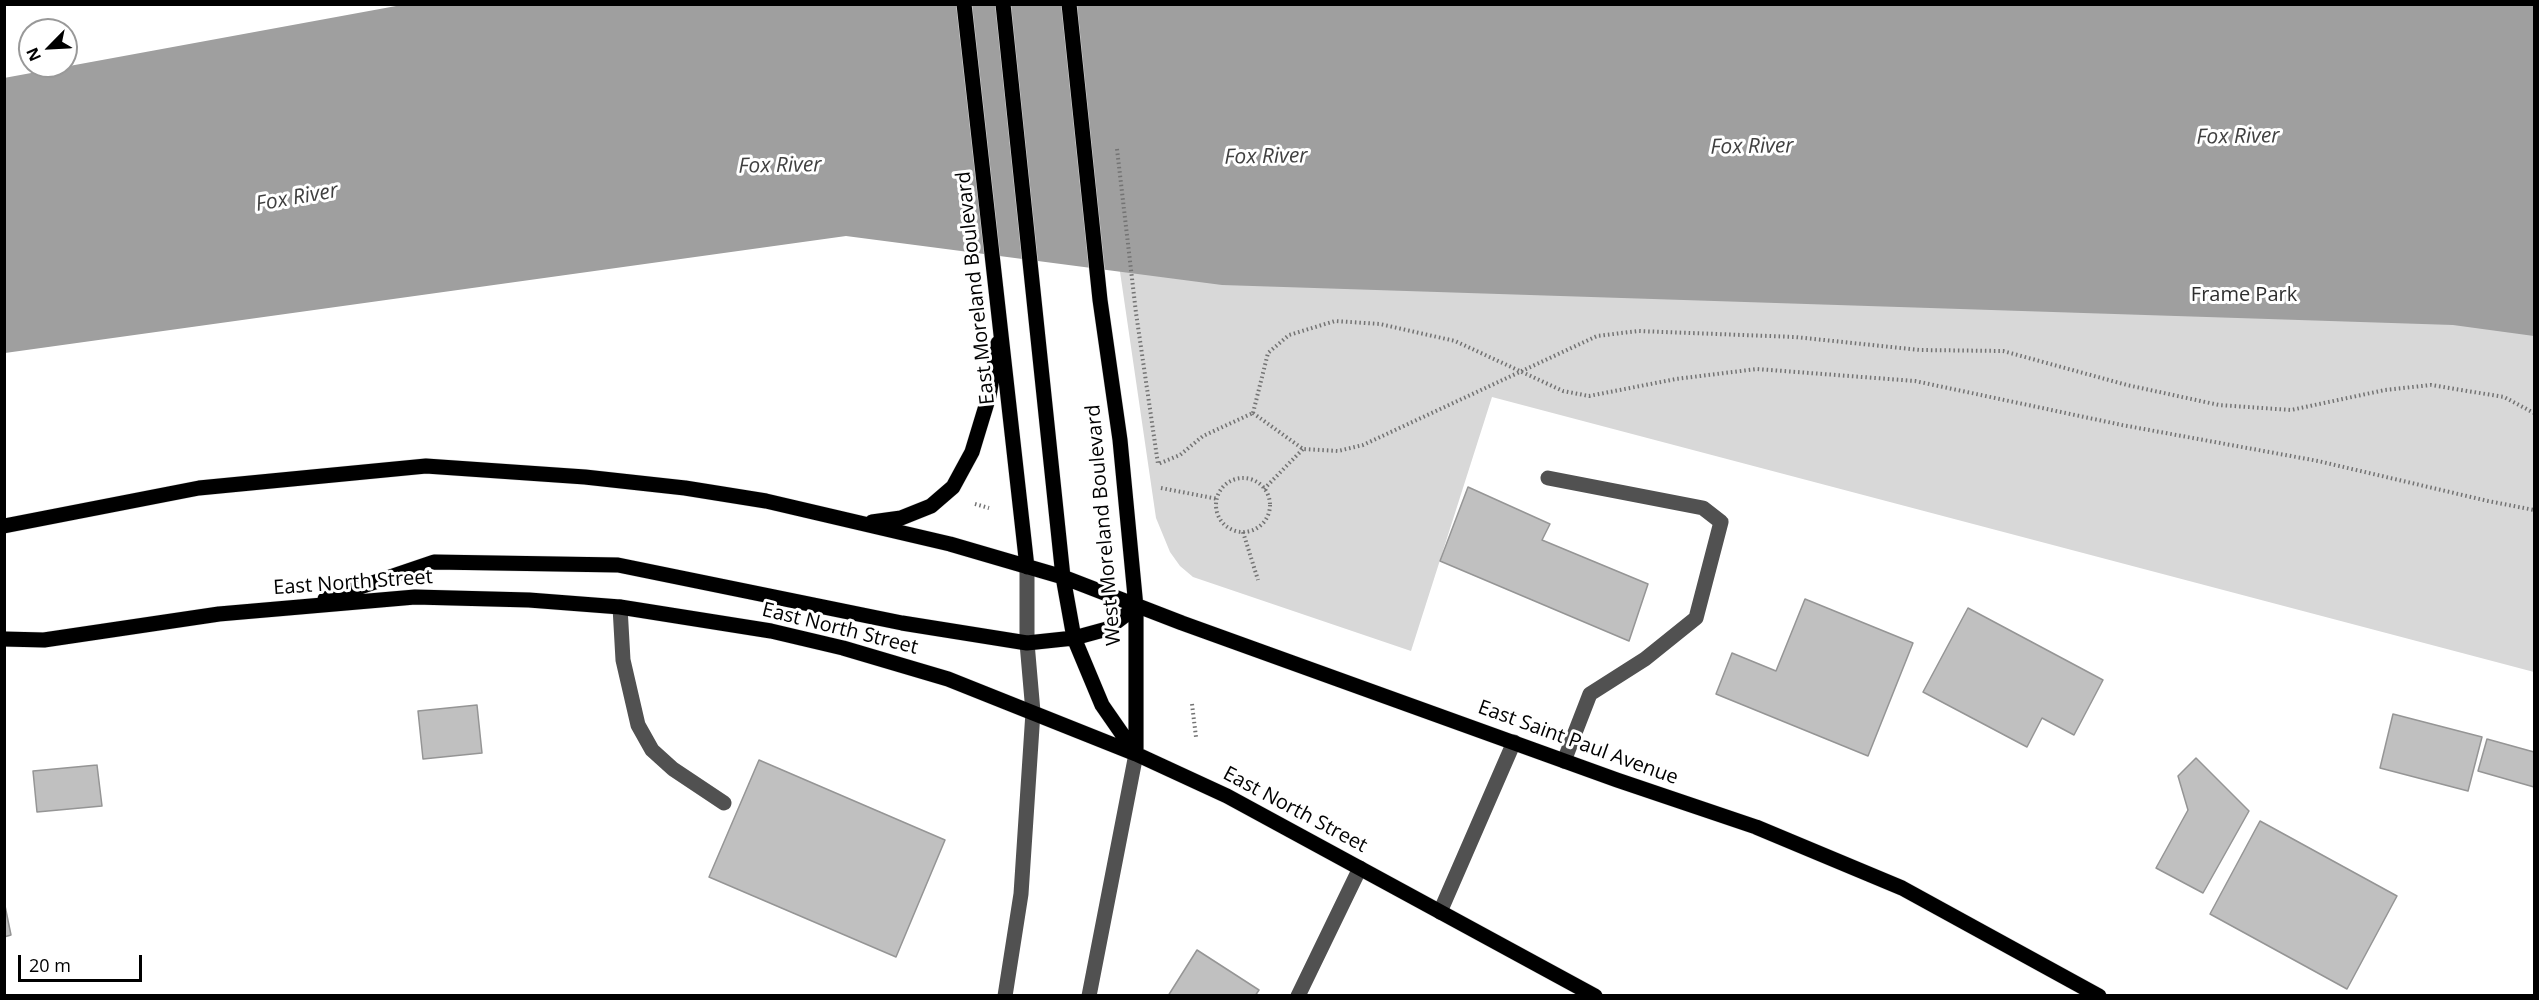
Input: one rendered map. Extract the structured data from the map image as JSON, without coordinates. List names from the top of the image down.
{
  "streets": {
    "main road": [
      "East Moreland Boulevard",
      "West Moreland Boulevard",
      "East North Street",
      "East Saint Paul Avenue"
    ]
  },
  "crossings": [
    ["East Moreland Boulevard", "East Saint Paul Avenue"],
    ["West Moreland Boulevard", "East North Street"],
    ["West Moreland Boulevard", "East Saint Paul Avenue"]
  ],
  "water": ["Fox River"],
  "parks": ["Frame Park"],
  "scale_bar": "20 m",
  "north": "bottom left"
}
